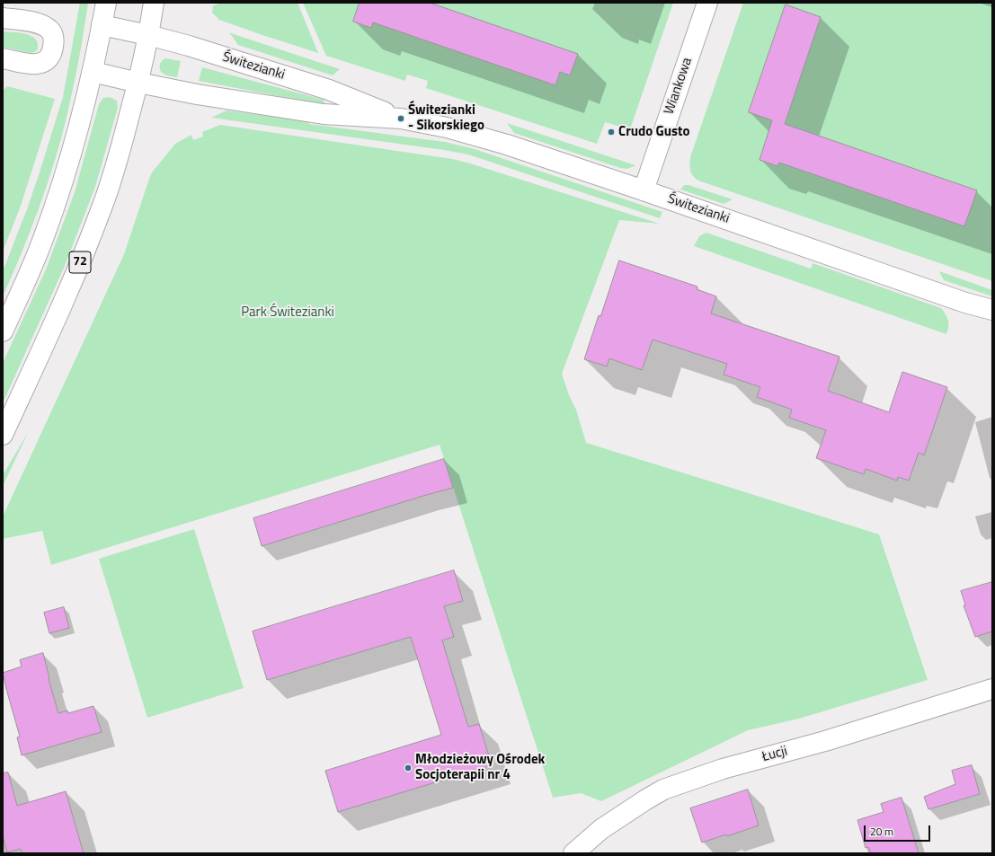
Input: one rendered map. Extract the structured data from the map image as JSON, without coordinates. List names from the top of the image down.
{
  "streets": {
    "street": [
      "Świtezianki",
      "Wiankowa",
      "72",
      "Łucji"
    ]
  },
  "crossings": [
    ["Świtezianki", "Wiankowa"],
    ["Świtezianki", "72"]
  ],
  "parks": ["Park Świtezianki"],
  "places": ["Świtezianki - Sikorskiego", "Crudo Gusto", "Młodzieżowy Ośrodek Socjoterapii nr 4"],
  "scale_bar": "20 m"
}
